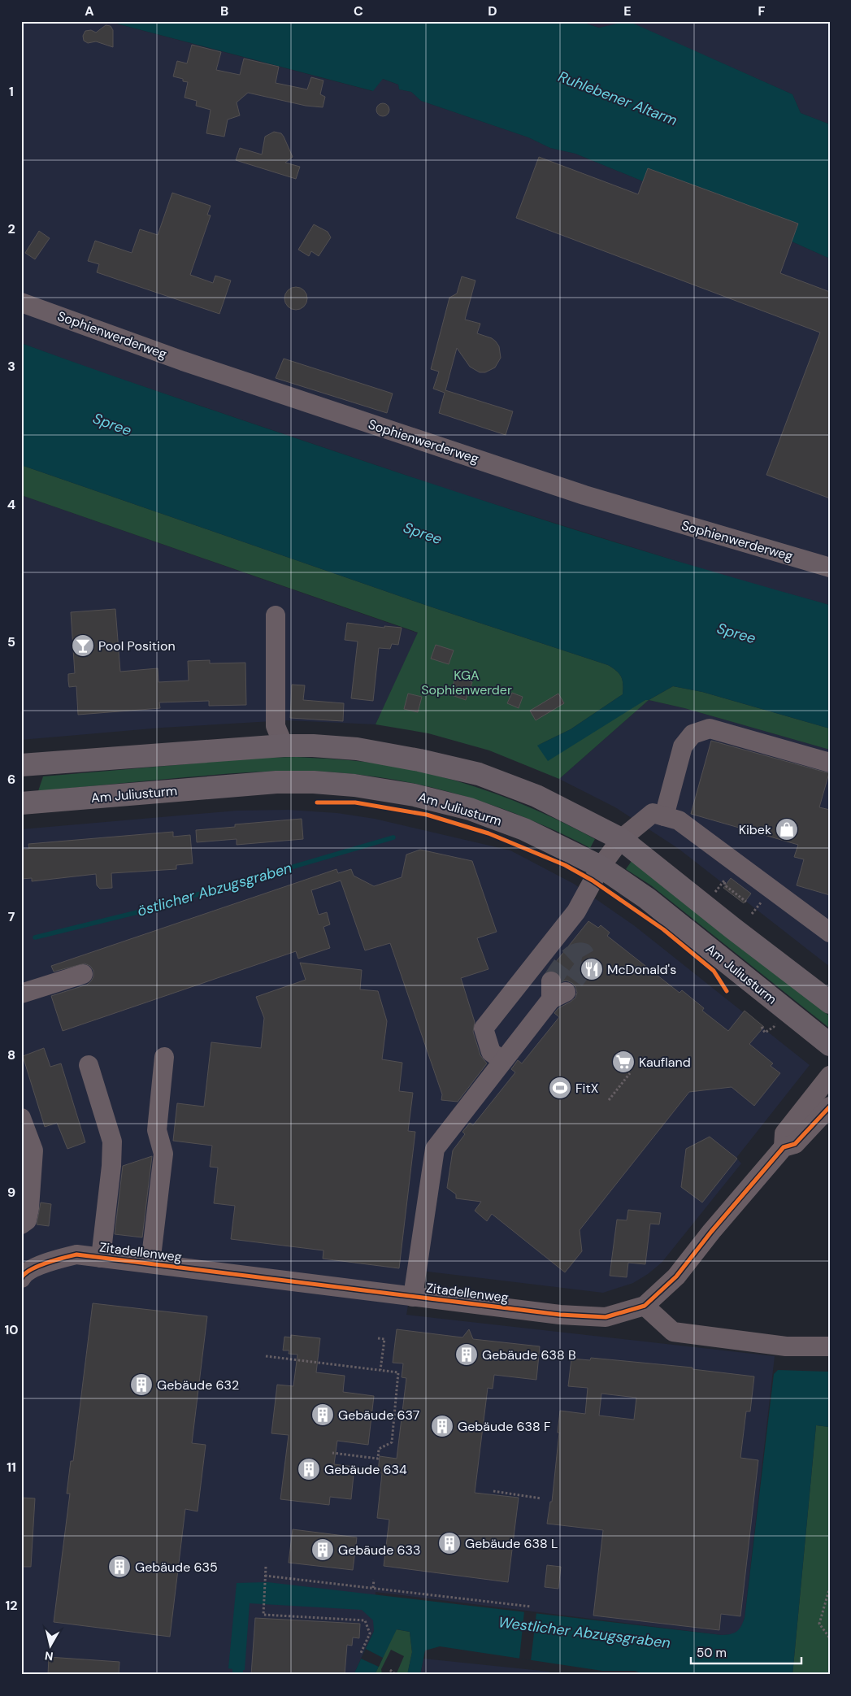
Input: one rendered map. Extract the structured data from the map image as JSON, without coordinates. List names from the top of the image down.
{
  "streets": {
    "main road": ["Am Juliusturm"],
    "street": ["Sophienwerderweg", "Zitadellenweg"]
  },
  "water": [
    "Ruhlebener Altarm",
    "Spree",
    "östlicher Abzugsgraben",
    "Westlicher Abzugsgraben"
  ],
  "parks": ["KGA Sophienwerder"],
  "places": {
    "bar": ["Pool Position"],
    "shop": ["Kibek"],
    "restaurant": ["McDonald's"],
    "supermarket": ["Kaufland"],
    "sports": ["FitX"],
    "building": [
      "Gebäude 638 B",
      "Gebäude 632",
      "Gebäude 637",
      "Gebäude 638 F",
      "Gebäude 634",
      "Gebäude 638 L",
      "Gebäude 633",
      "Gebäude 635"
    ]
  },
  "scale_bar": "50 m",
  "north": "bottom",
  "grid": {
    "columns": [
      "A",
      "B",
      "C",
      "D",
      "E",
      "F"
    ],
    "rows": [
      "1",
      "2",
      "3",
      "4",
      "5",
      "6",
      "7",
      "8",
      "9",
      "10",
      "11",
      "12"
    ]
  }
}
